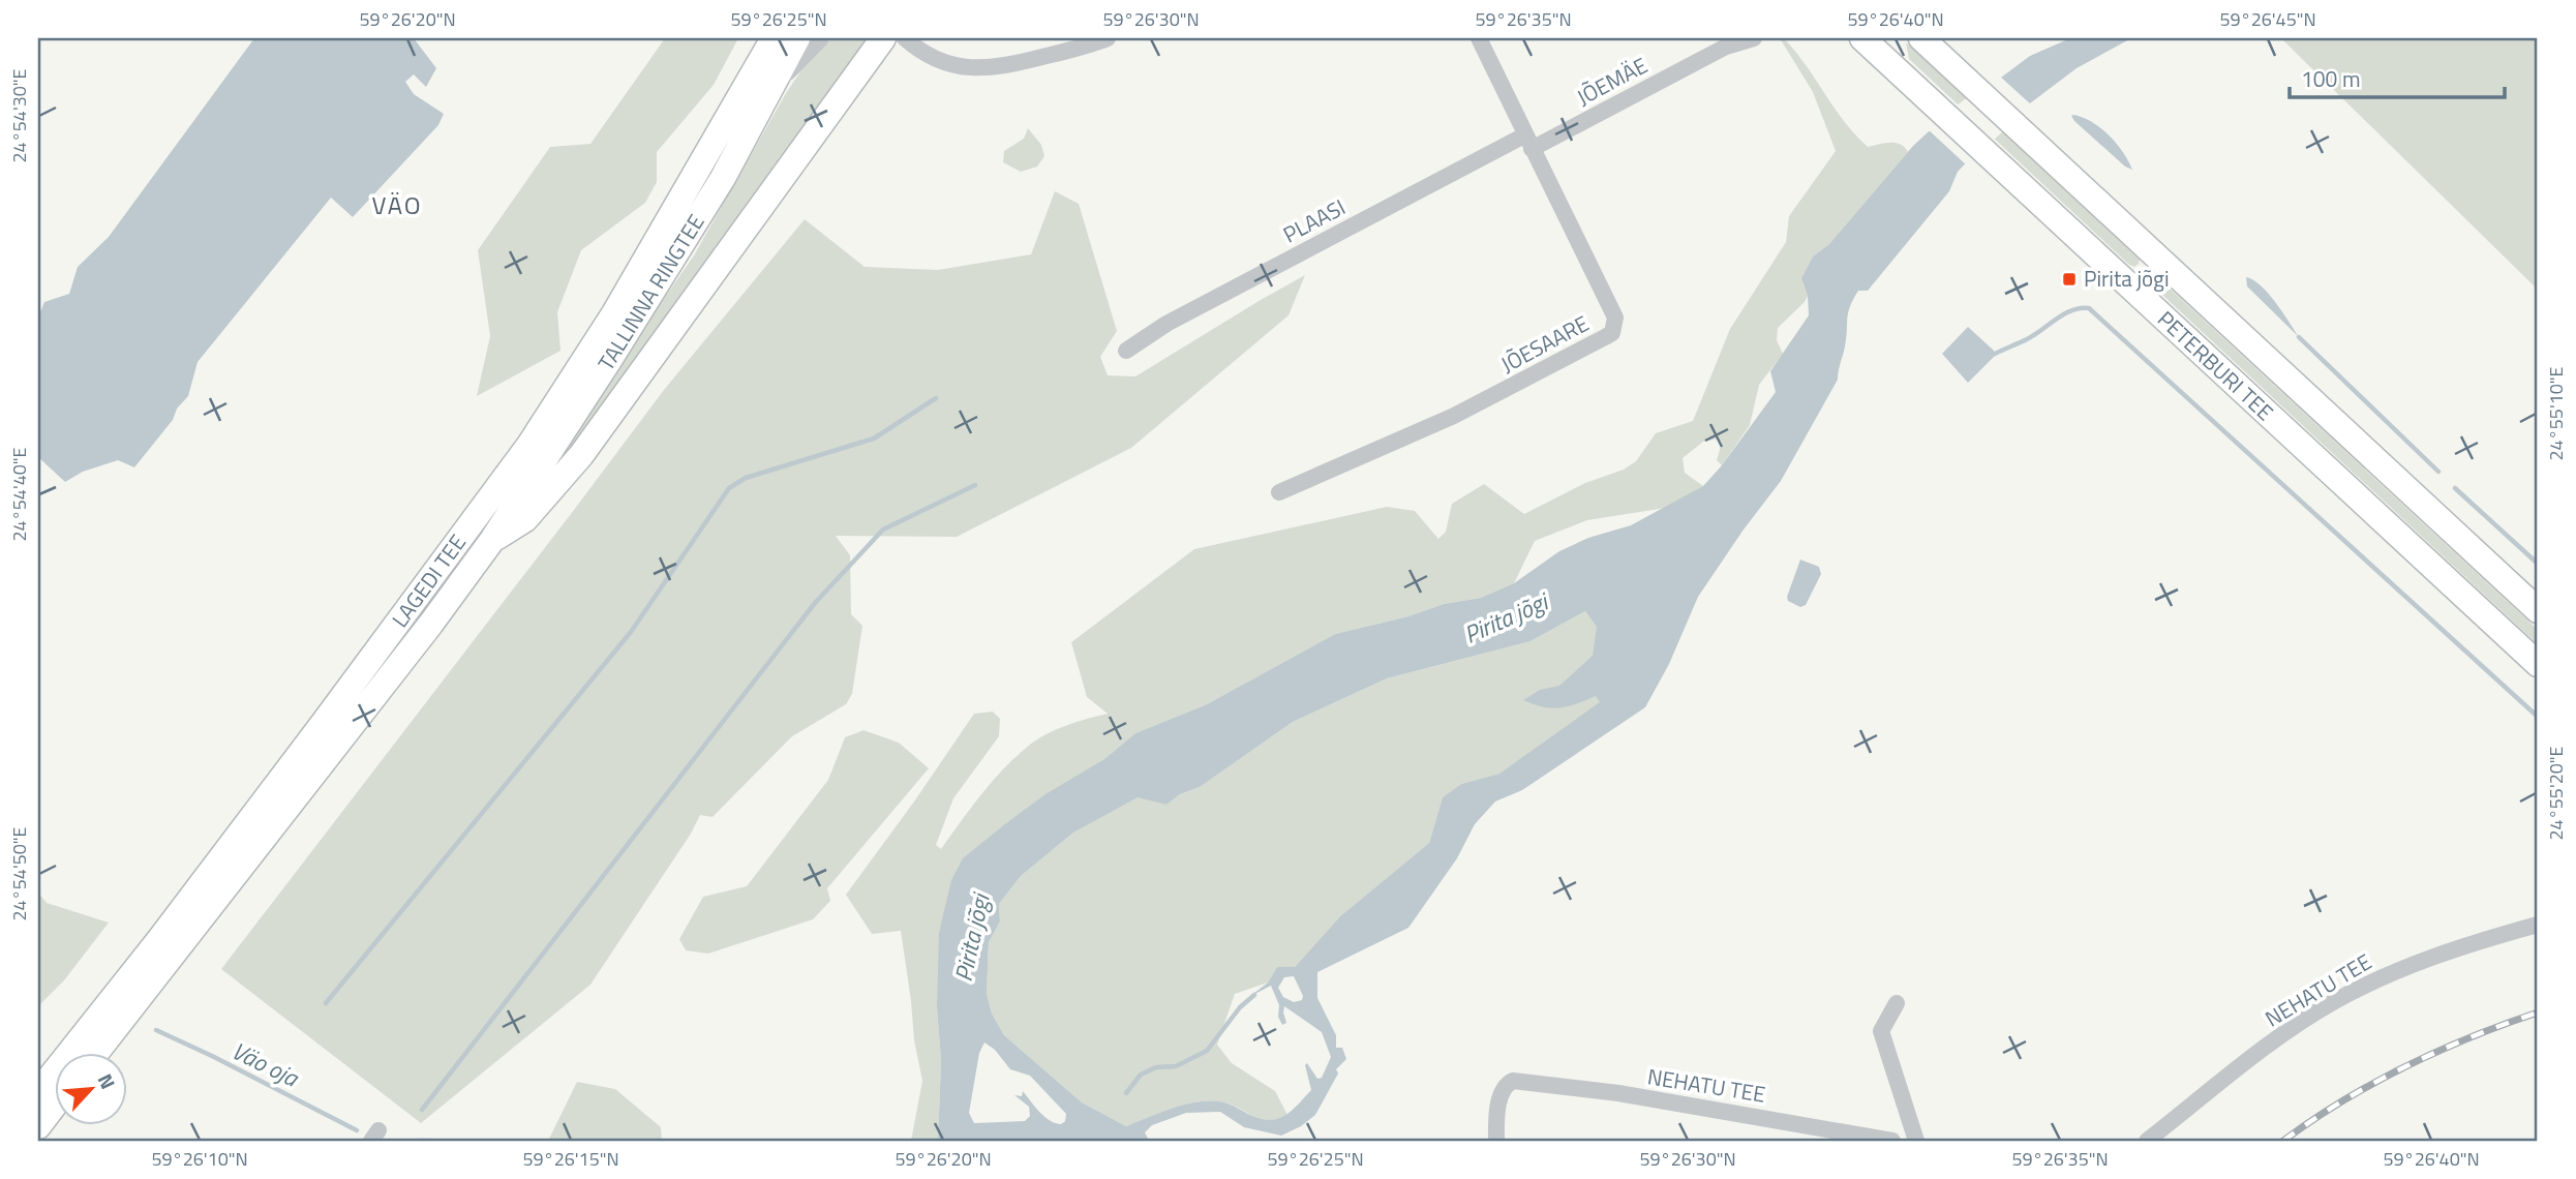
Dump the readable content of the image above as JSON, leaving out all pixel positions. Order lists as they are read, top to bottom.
{
  "streets": {
    "highway": ["TALLINNA RINGTEE", "PETERBURI TEE", "LAGEDI TEE"],
    "street": [
      "JÕEMÄE",
      "PLAASI",
      "JÕESAARE",
      "NEHATU TEE"
    ]
  },
  "crossings": [
    ["JÕEMÄE", "PLAASI"],
    ["JÕEMÄE", "JÕESAARE"],
    ["PLAASI", "JÕESAARE"],
    ["TALLINNA RINGTEE", "LAGEDI TEE"]
  ],
  "districts": ["VÄO"],
  "water": ["Pirita jõgi", "Väo oja"],
  "places": {
    "transit": ["Pirita jõgi"]
  },
  "scale_bar": "100 m",
  "north": "top right",
  "coordinates": [
    "59°26'20\"N",
    "59°26'25\"N",
    "59°26'30\"N",
    "59°26'35\"N",
    "59°26'40\"N",
    "59°26'45\"N",
    "24°54'30\"E",
    "24°55'10\"E",
    "24°54'40\"E",
    "24°55'20\"E",
    "24°54'50\"E",
    "59°26'10\"N",
    "59°26'15\"N"
  ]
}
